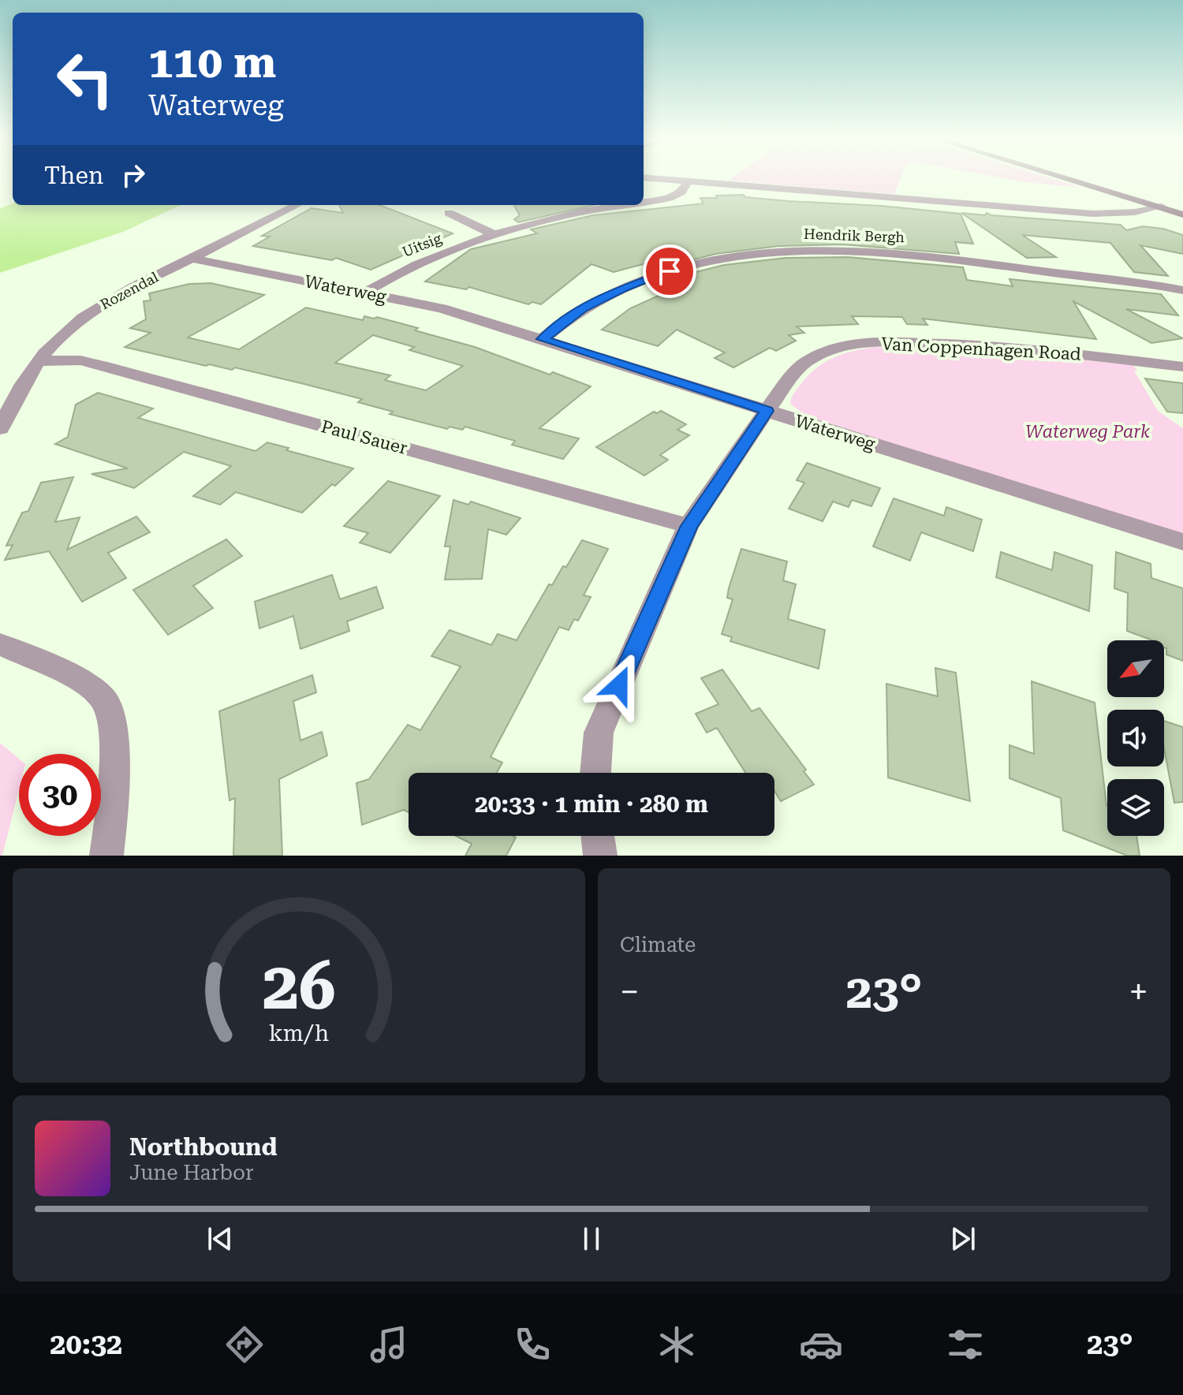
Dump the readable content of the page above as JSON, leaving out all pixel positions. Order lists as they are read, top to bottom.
{
  "streets": {
    "street": [
      "Hendrik Bergh",
      "Uitsig",
      "Waterweg",
      "Rozendal",
      "Van Coppenhagen Road",
      "Paul Sauer"
    ]
  },
  "crossings": [
    ["Hendrik Bergh", "Waterweg"],
    ["Uitsig", "Waterweg"],
    ["Waterweg", "Rozendal"],
    ["Waterweg", "Van Coppenhagen Road"],
    ["Rozendal", "Paul Sauer"],
    ["Van Coppenhagen Road", "Paul Sauer"]
  ],
  "parks": ["Waterweg Park"],
  "north": "bottom left",
  "page": {
    "turn": ["110 m", "Waterweg"],
    "then": "Then",
    "limit": "30",
    "trip": "20:33 · 1 min · 280 m",
    "tile": "Climate",
    "heat": ["−", "23°", "+"],
    "song": ["Northbound", "June Harbor"],
    "tabs": ["20:32", "23°"],
    "gauge": ["26", "km/h"]
  }
}
